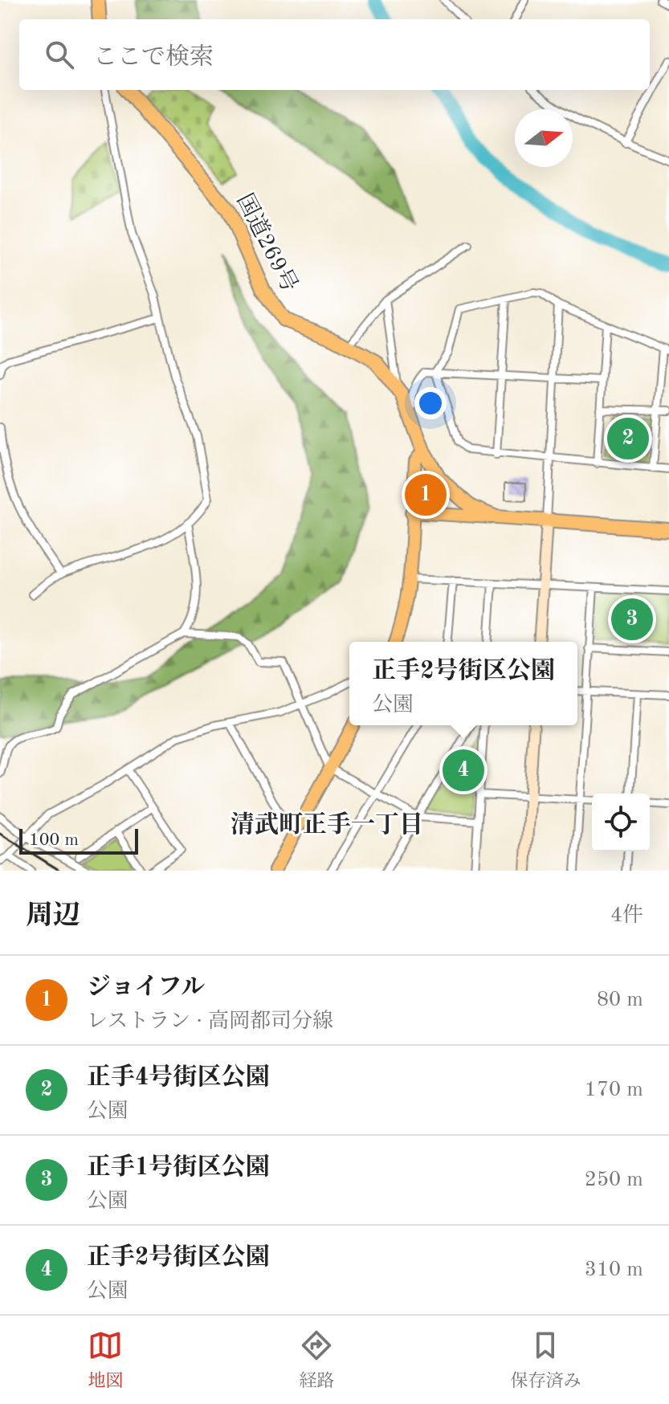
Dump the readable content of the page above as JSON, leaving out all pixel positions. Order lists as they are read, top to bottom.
{
  "streets": {
    "highway": ["国道269号"]
  },
  "districts": ["清武町正手一丁目"],
  "scale_bar": "100 m",
  "north": "right",
  "page": {
    "search": "ここで検索",
    "pins": [
      "2",
      "1",
      "3",
      "4"
    ],
    "popup": ["正手2号街区公園", "公園"],
    "scale": "100 m",
    "heading": ["周辺", "4件"],
    "list": [
      {
        "mark": "1",
        "name": "ジョイフル",
        "note": "レストラン · 高岡都司分線",
        "value": "80 m"
      },
      {
        "mark": "2",
        "name": "正手4号街区公園",
        "note": "公園",
        "value": "170 m"
      },
      {
        "mark": "3",
        "name": "正手1号街区公園",
        "note": "公園",
        "value": "250 m"
      },
      {
        "mark": "4",
        "name": "正手2号街区公園",
        "note": "公園",
        "value": "310 m"
      }
    ],
    "nav": ["地図", "経路", "保存済み"]
  }
}
